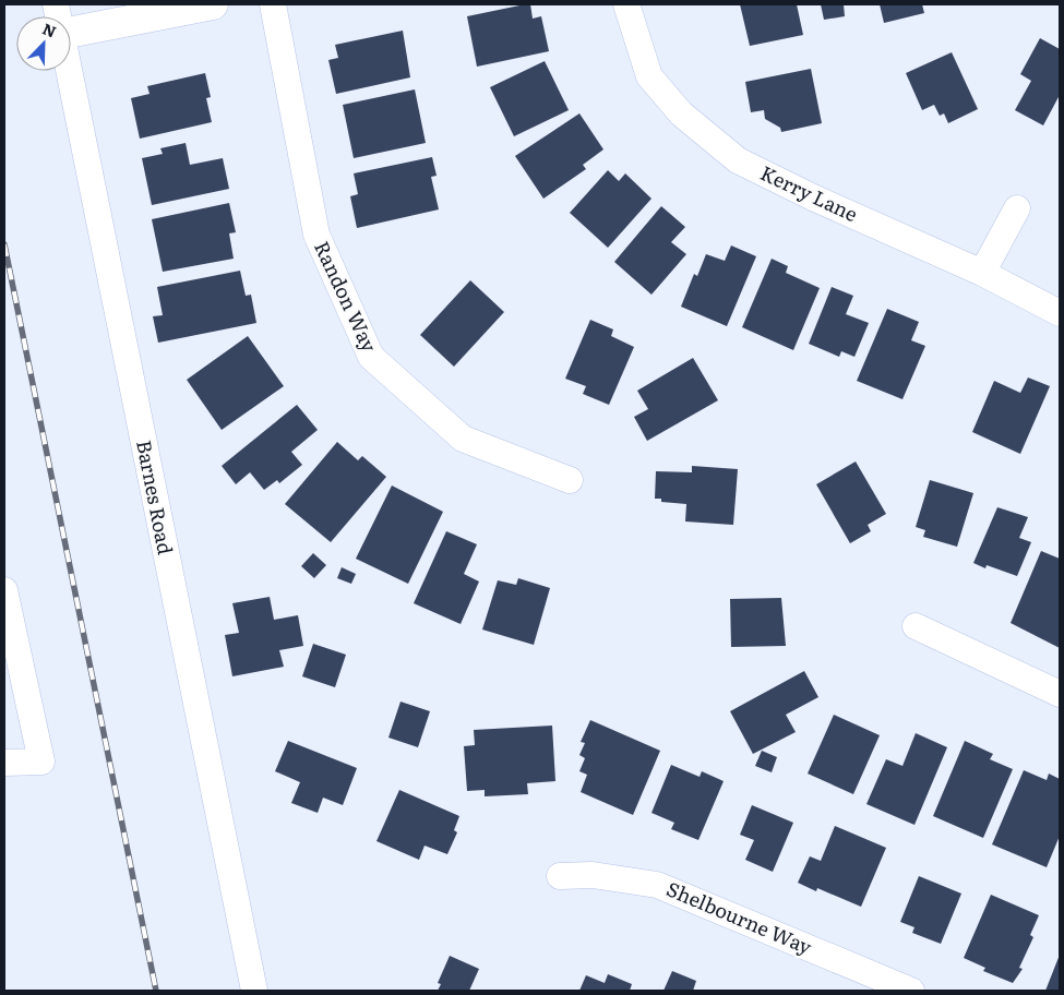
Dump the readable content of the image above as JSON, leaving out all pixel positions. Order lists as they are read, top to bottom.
{
  "streets": {
    "street": [
      "Kerry Lane",
      "Randon Way",
      "Barnes Road",
      "Shelbourne Way"
    ]
  },
  "north": "top right"
}
